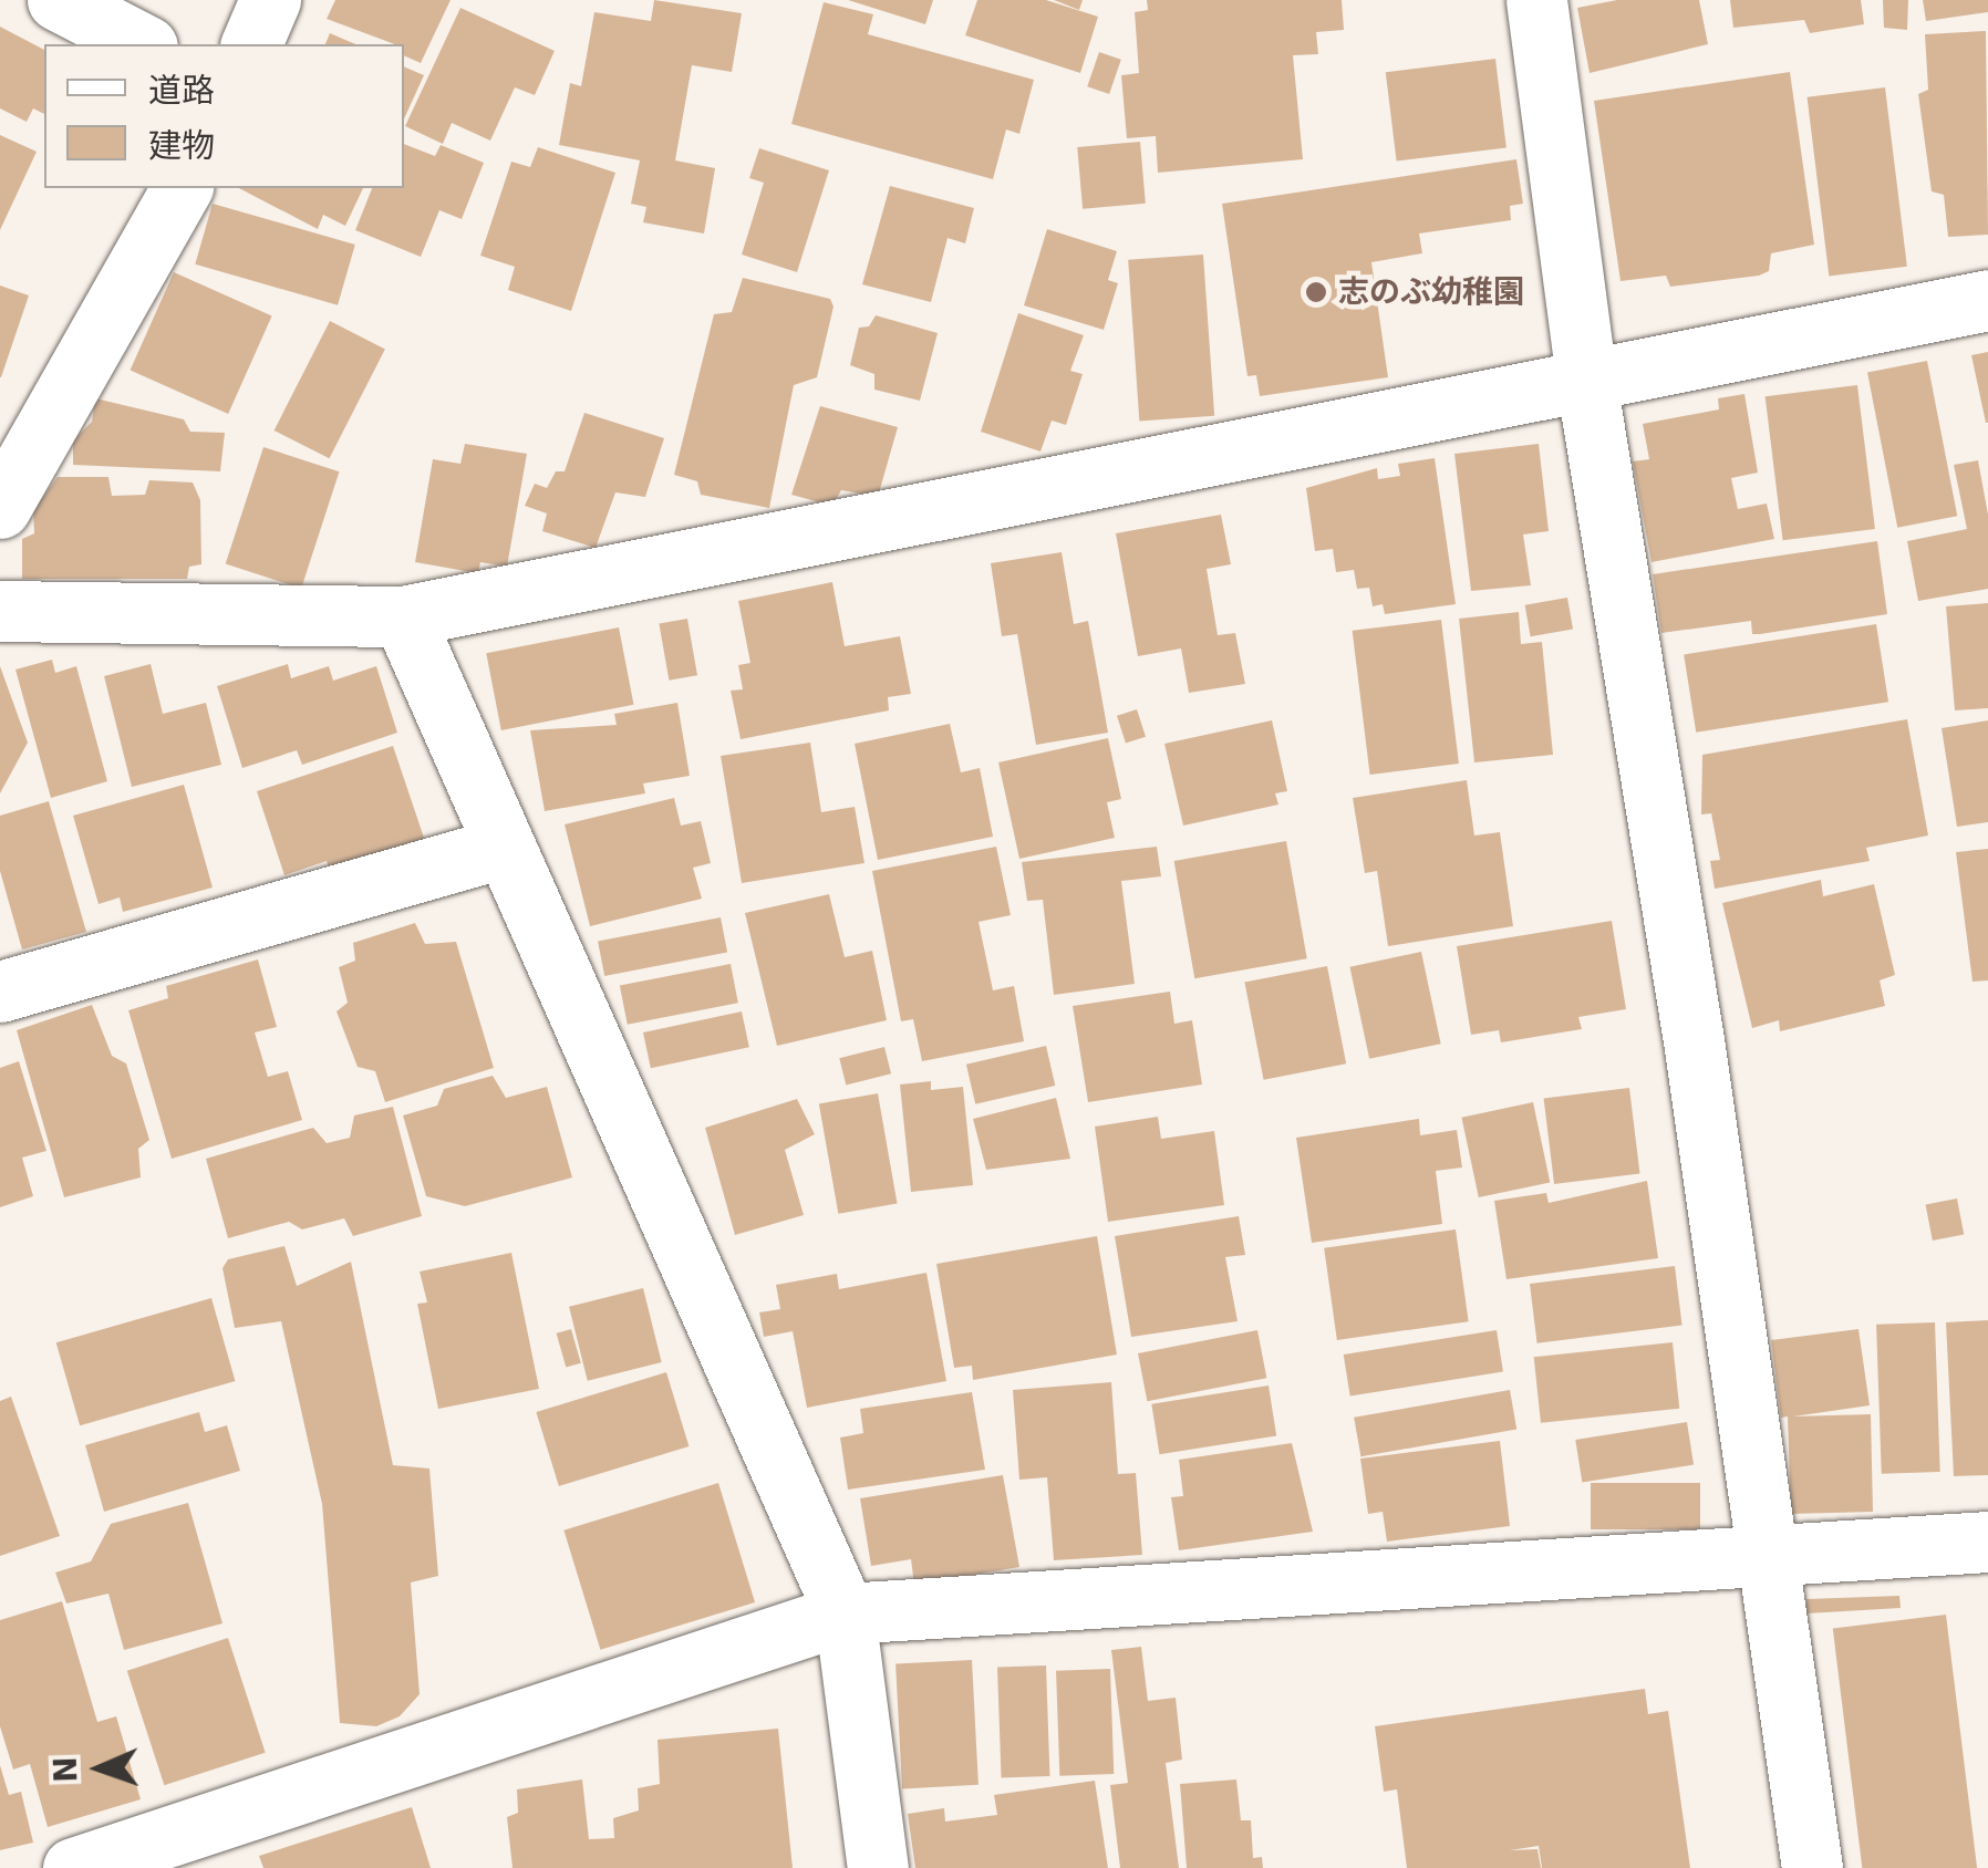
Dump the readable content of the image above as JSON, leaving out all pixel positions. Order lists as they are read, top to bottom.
{
  "places": ["志のぶ幼稚園"],
  "legend": ["道路", "建物"],
  "north": "left"
}
